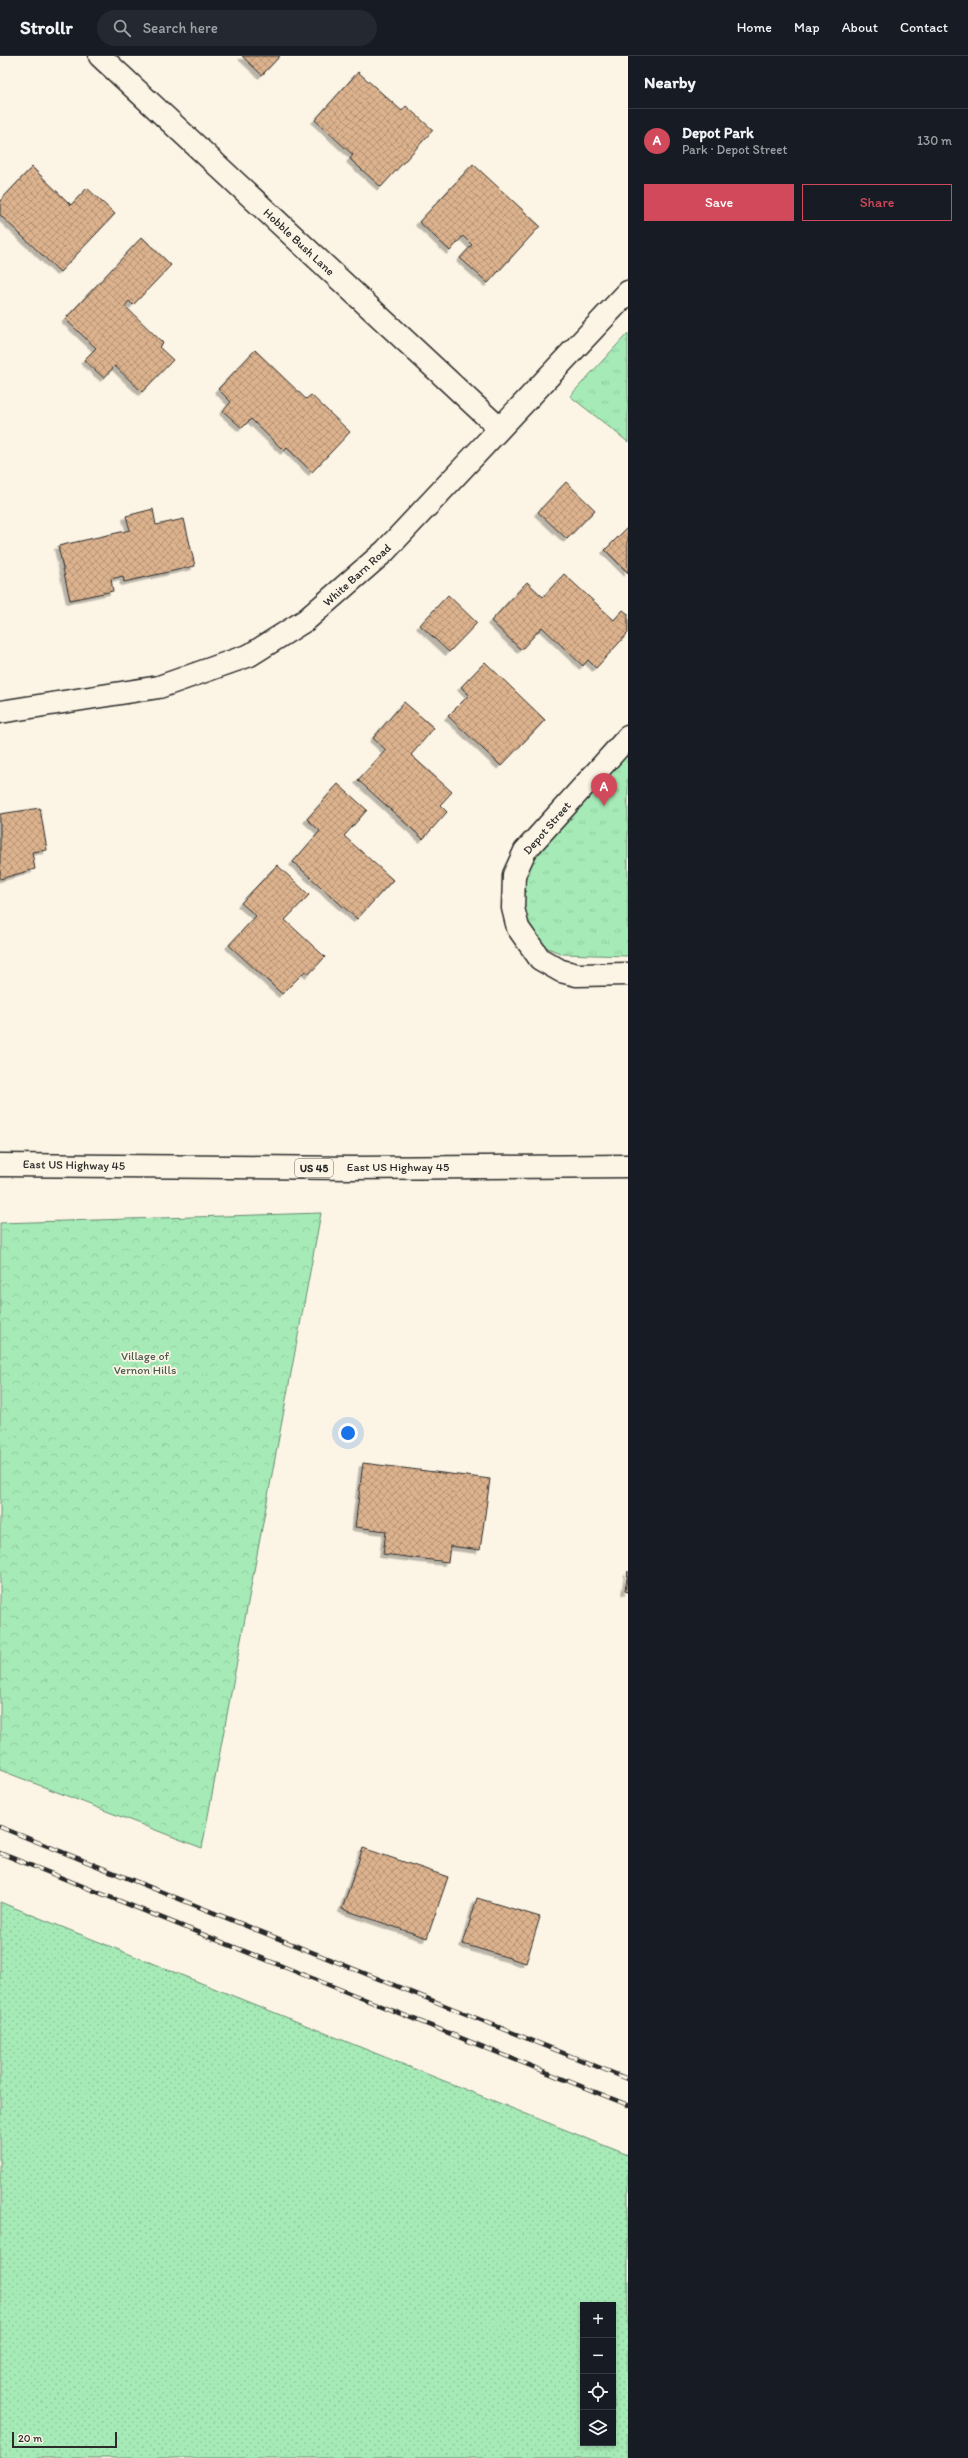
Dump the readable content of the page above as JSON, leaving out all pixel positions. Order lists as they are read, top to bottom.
{
  "streets": {
    "street": [
      "Hobble Bush Lane",
      "White Barn Road",
      "Depot Street",
      "East US Highway 45",
      "US 45"
    ]
  },
  "crossings": [
    ["Hobble Bush Lane", "White Barn Road"]
  ],
  "parks": ["Village of Vernon Hills"],
  "scale_bar": "20 m",
  "page": {
    "header": "Strollr",
    "search": "Search here",
    "nav": [
      "Home",
      "Map",
      "About",
      "Contact"
    ],
    "heading": "Nearby",
    "list": [
      {
        "mark": "A",
        "name": "Depot Park",
        "note": "Park · Depot Street",
        "value": "130 m"
      }
    ],
    "buttons": ["Save", "Share"],
    "pins": "A",
    "map_buttons": ["+", "−"],
    "scale": "20 m"
  }
}
